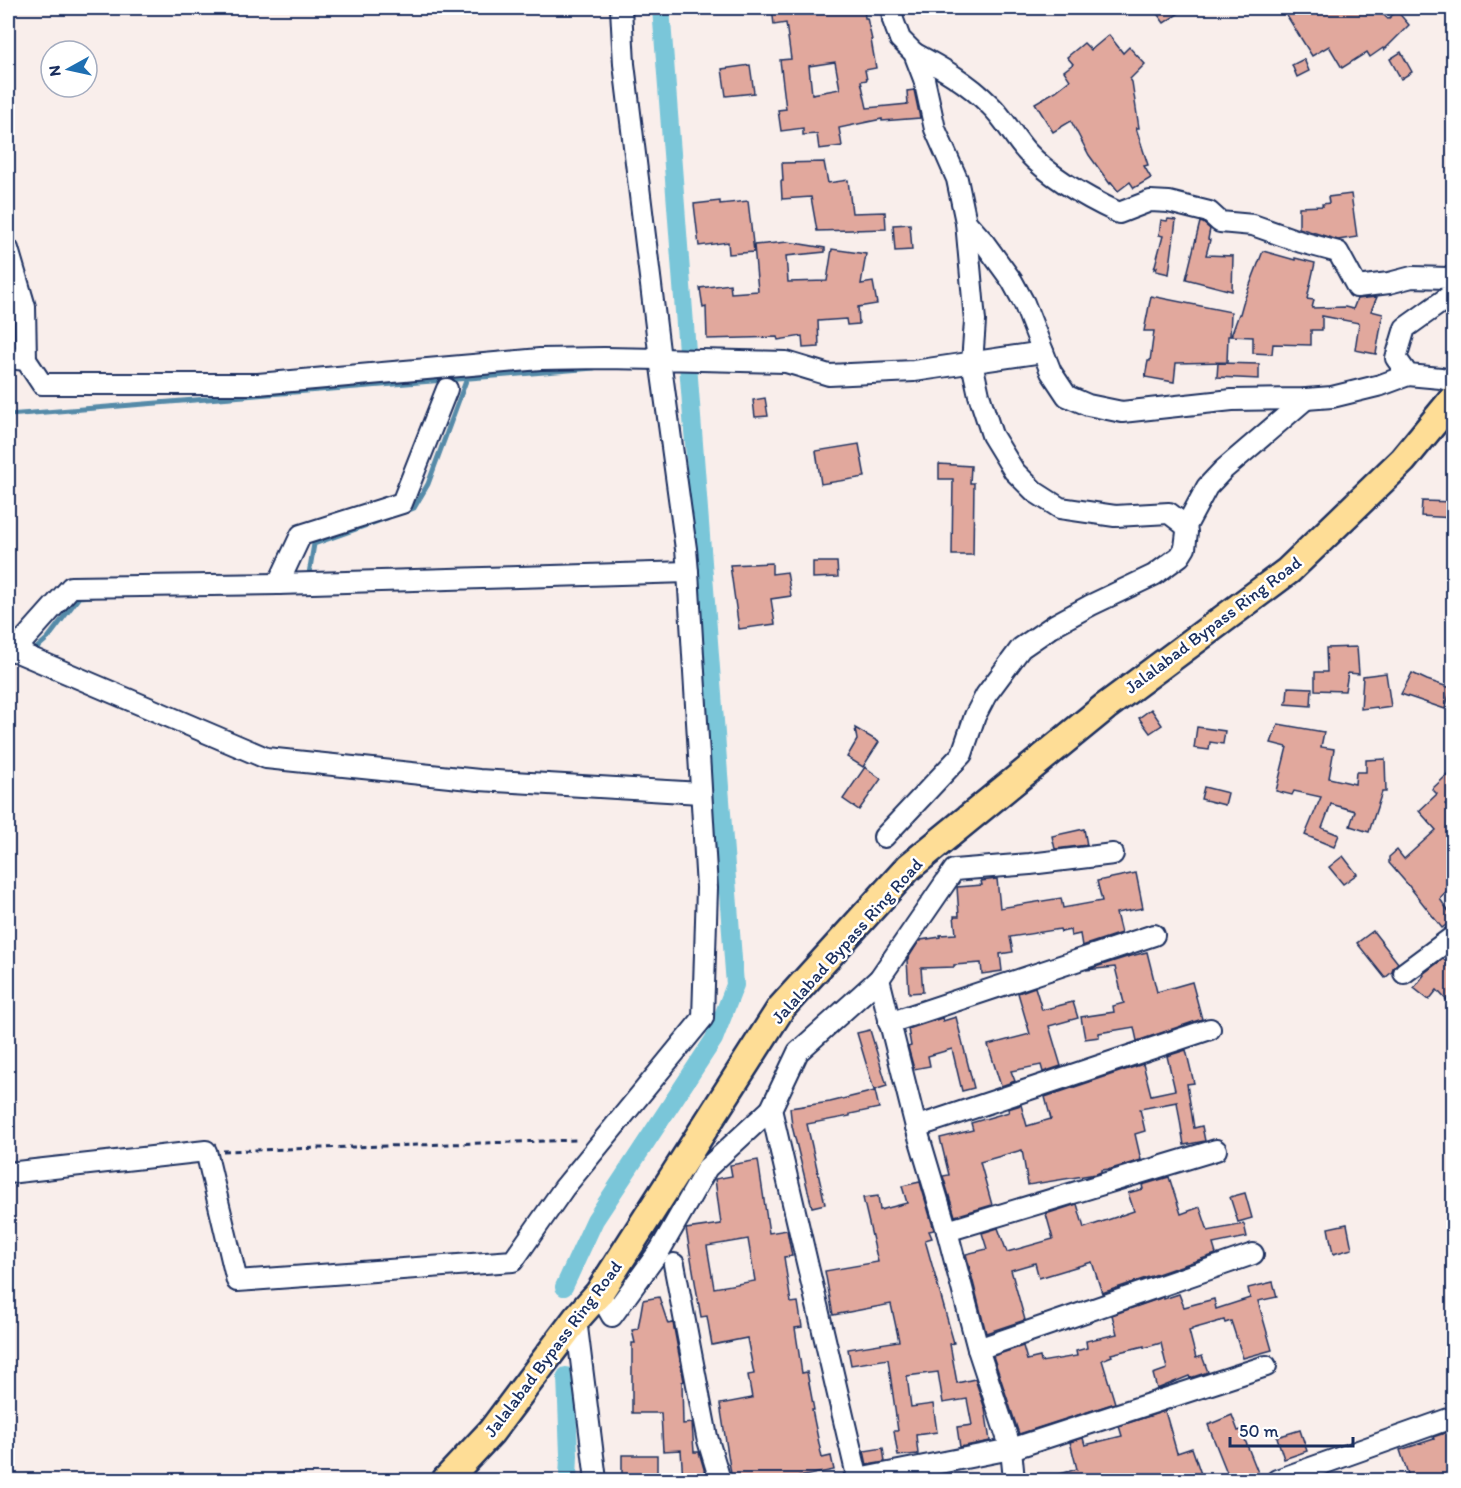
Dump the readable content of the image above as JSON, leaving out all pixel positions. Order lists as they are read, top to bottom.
{
  "streets": {
    "highway": ["Jalalabad Bypass Ring Road"]
  },
  "scale_bar": "50 m",
  "north": "left"
}
